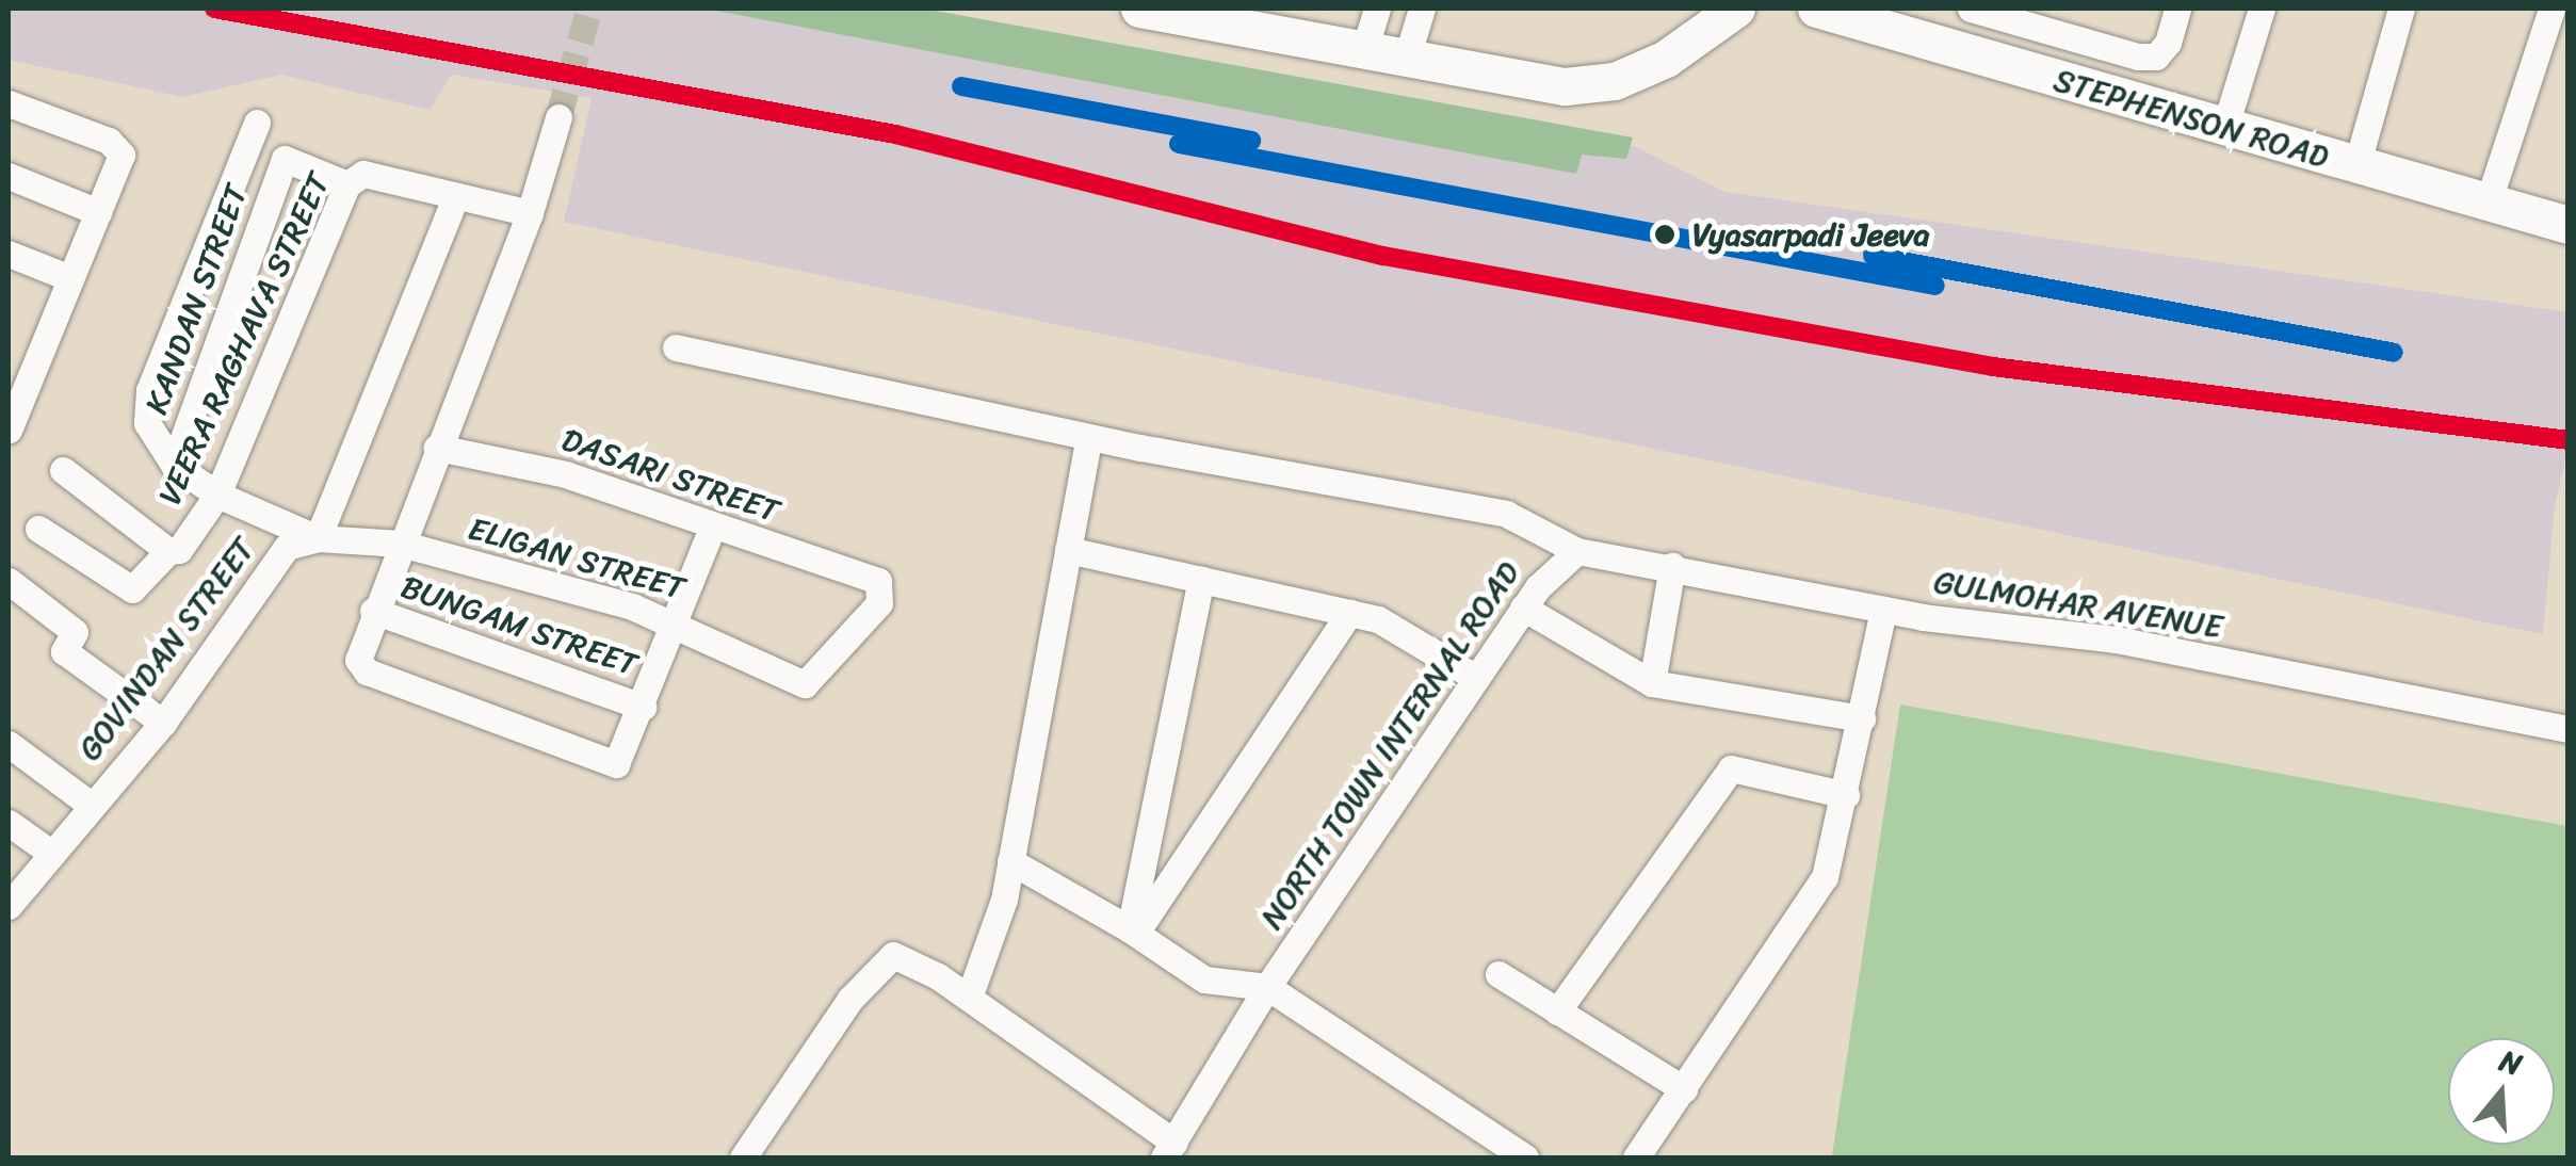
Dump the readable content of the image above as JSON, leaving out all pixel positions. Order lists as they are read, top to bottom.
{
  "streets": {
    "main road": ["STEPHENSON ROAD"],
    "street": [
      "KANDAN STREET",
      "VEERA RAGHAVA STREET",
      "DASARI STREET",
      "ELIGAN STREET",
      "GULMOHAR AVENUE",
      "BUNGAM STREET",
      "GOVINDAN STREET",
      "NORTH TOWN INTERNAL ROAD"
    ]
  },
  "crossings": [
    ["KANDAN STREET", "VEERA RAGHAVA STREET"],
    ["KANDAN STREET", "ELIGAN STREET"],
    ["VEERA RAGHAVA STREET", "ELIGAN STREET"],
    ["DASARI STREET", "ELIGAN STREET"],
    ["ELIGAN STREET", "GOVINDAN STREET"],
    ["GULMOHAR AVENUE", "NORTH TOWN INTERNAL ROAD"]
  ],
  "places": ["Vyasarpadi Jeeva"],
  "north": "top"
}
